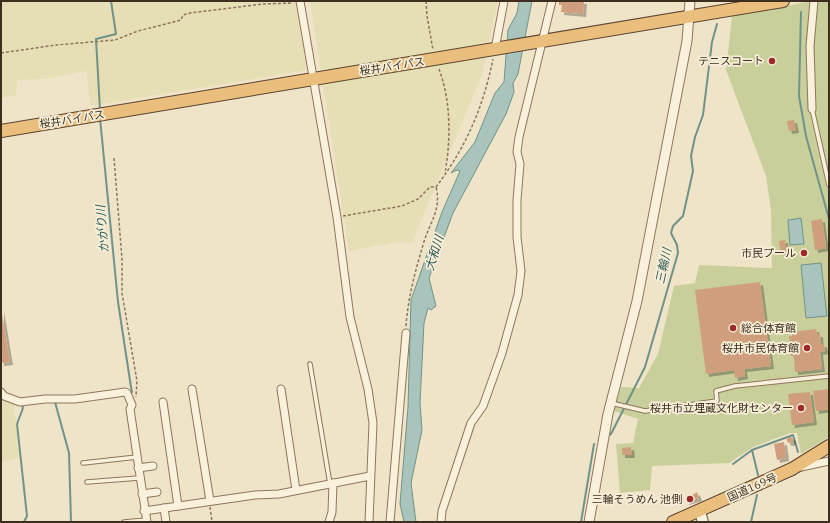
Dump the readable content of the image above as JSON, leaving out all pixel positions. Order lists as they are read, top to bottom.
{
  "streets": {
    "highway": ["桜井バイパス", "国道169号"]
  },
  "water": ["かがり川", "大和川", "三輪川"],
  "places": [
    "テニスコート",
    "市民プール",
    "総合体育館",
    "桜井市民体育館",
    "桜井市立埋蔵文化財センター",
    "三輪そうめん 池側"
  ]
}
